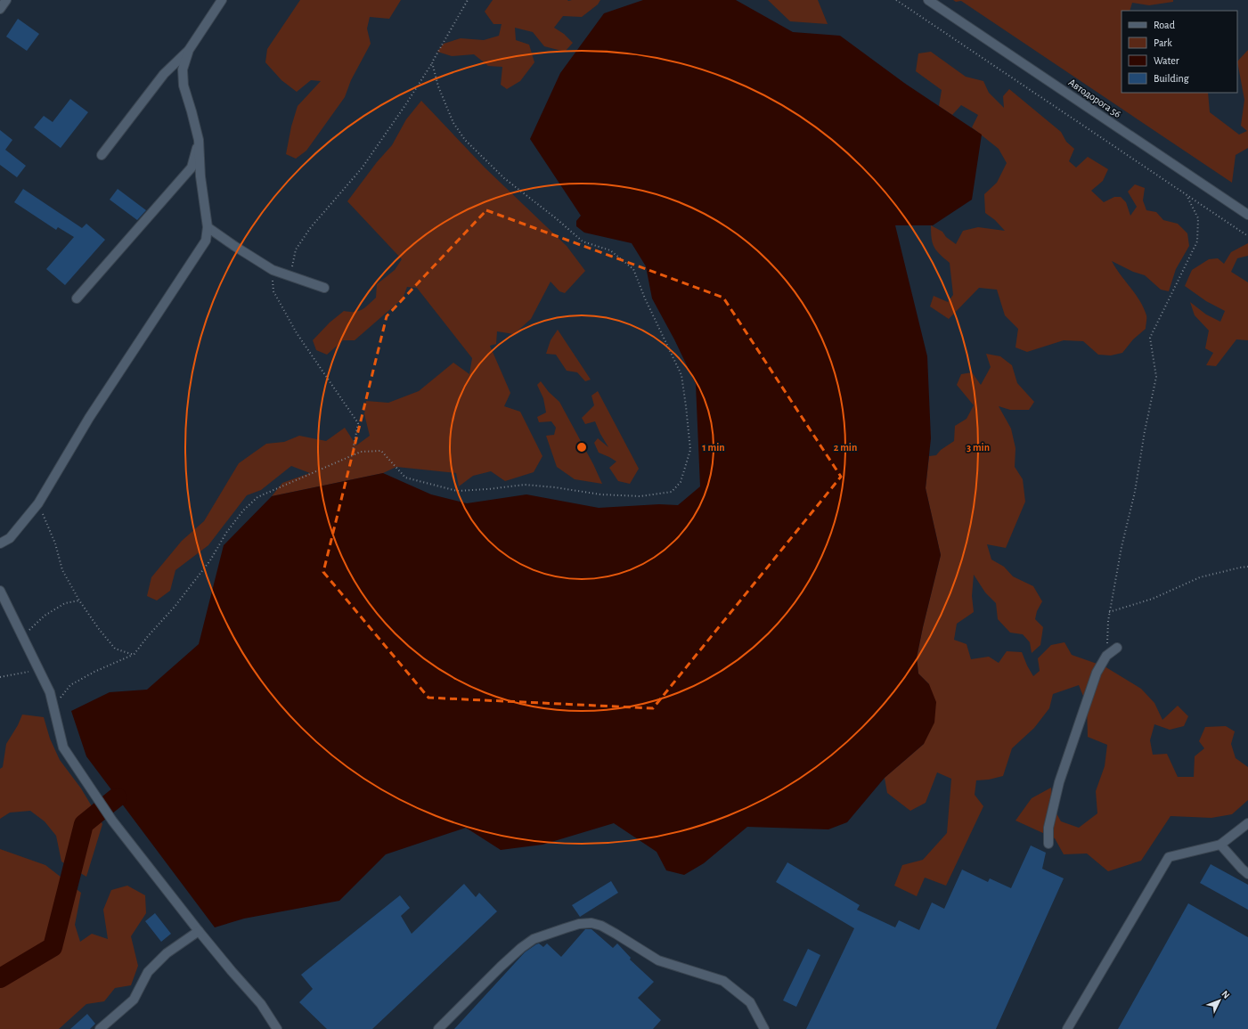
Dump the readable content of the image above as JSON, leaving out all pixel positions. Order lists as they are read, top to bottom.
{
  "streets": {
    "street": ["Автодорога 56"]
  },
  "legend": [
    "Road",
    "Park",
    "Water",
    "Building"
  ],
  "north": "top right",
  "rings": ["1 min", "2 min", "3 min"]
}
